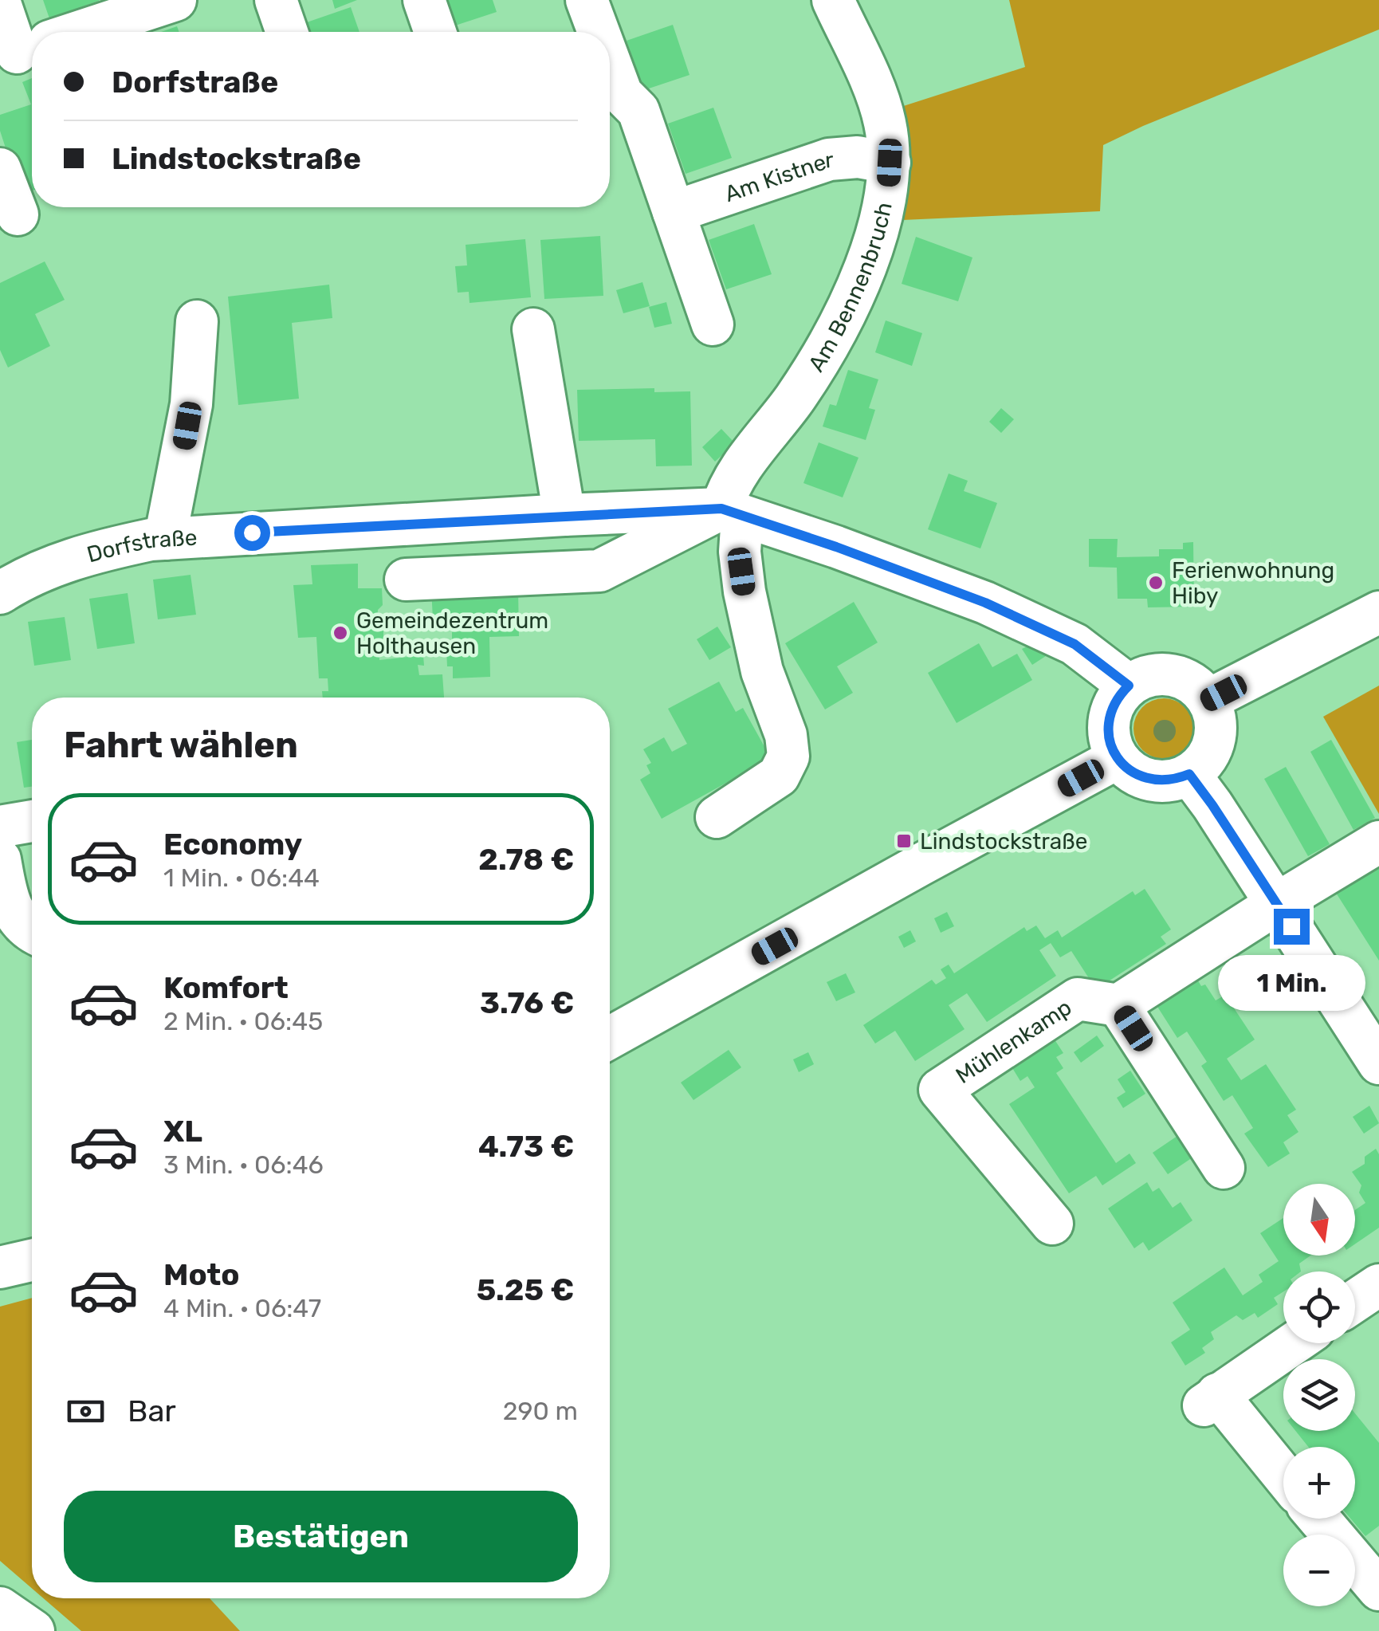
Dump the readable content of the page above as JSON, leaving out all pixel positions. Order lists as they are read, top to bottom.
{
  "streets": {
    "street": [
      "Am Kistner",
      "Am Bennenbruch",
      "Dorfstraße",
      "Mühlenkamp"
    ]
  },
  "crossings": [
    ["Am Kistner", "Am Bennenbruch"],
    ["Am Bennenbruch", "Dorfstraße"]
  ],
  "places": {
    "other": ["Ferienwohnung Hiby", "Gemeindezentrum Holthausen"],
    "transit": ["Lindstockstraße"]
  },
  "north": "bottom",
  "page": {
    "banner": ["Dorfstraße", "Lindstockstraße"],
    "heading": "Fahrt wählen",
    "list": [
      {
        "name": "Economy",
        "note": "1 Min. · 06:44",
        "value": "2.78 €"
      },
      {
        "name": "Komfort",
        "note": "2 Min. · 06:45",
        "value": "3.76 €"
      },
      {
        "name": "XL",
        "note": "3 Min. · 06:46",
        "value": "4.73 €"
      },
      {
        "name": "Moto",
        "note": "4 Min. · 06:47",
        "value": "5.25 €"
      }
    ],
    "bubble": "1 Min.",
    "map_buttons": ["+", "−"],
    "pay": ["Bar", "290 m"],
    "buttons": "Bestätigen"
  }
}
